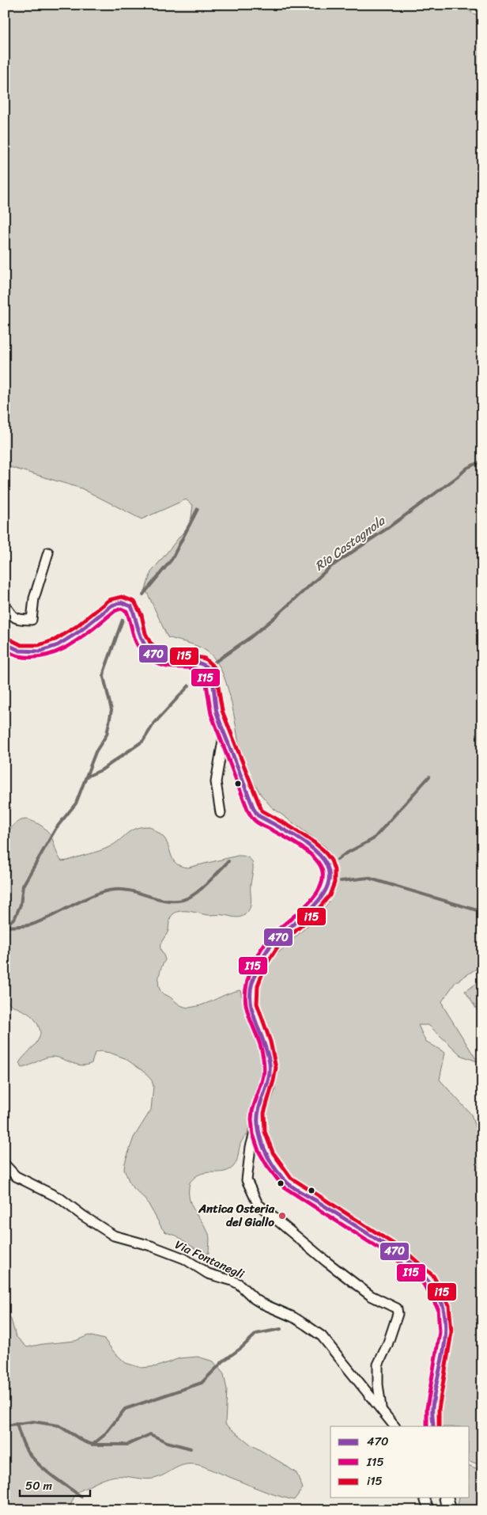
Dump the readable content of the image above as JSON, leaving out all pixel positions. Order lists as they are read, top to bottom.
{
  "streets": {
    "street": ["Via Fontanegli"]
  },
  "water": ["Rio Castagnola"],
  "places": ["Antica Osteria del Giallo"],
  "lines": ["transit line i15", "transit line 470", "transit line I15"],
  "legend": ["470", "I15", "i15"],
  "scale_bar": "50 m"
}
